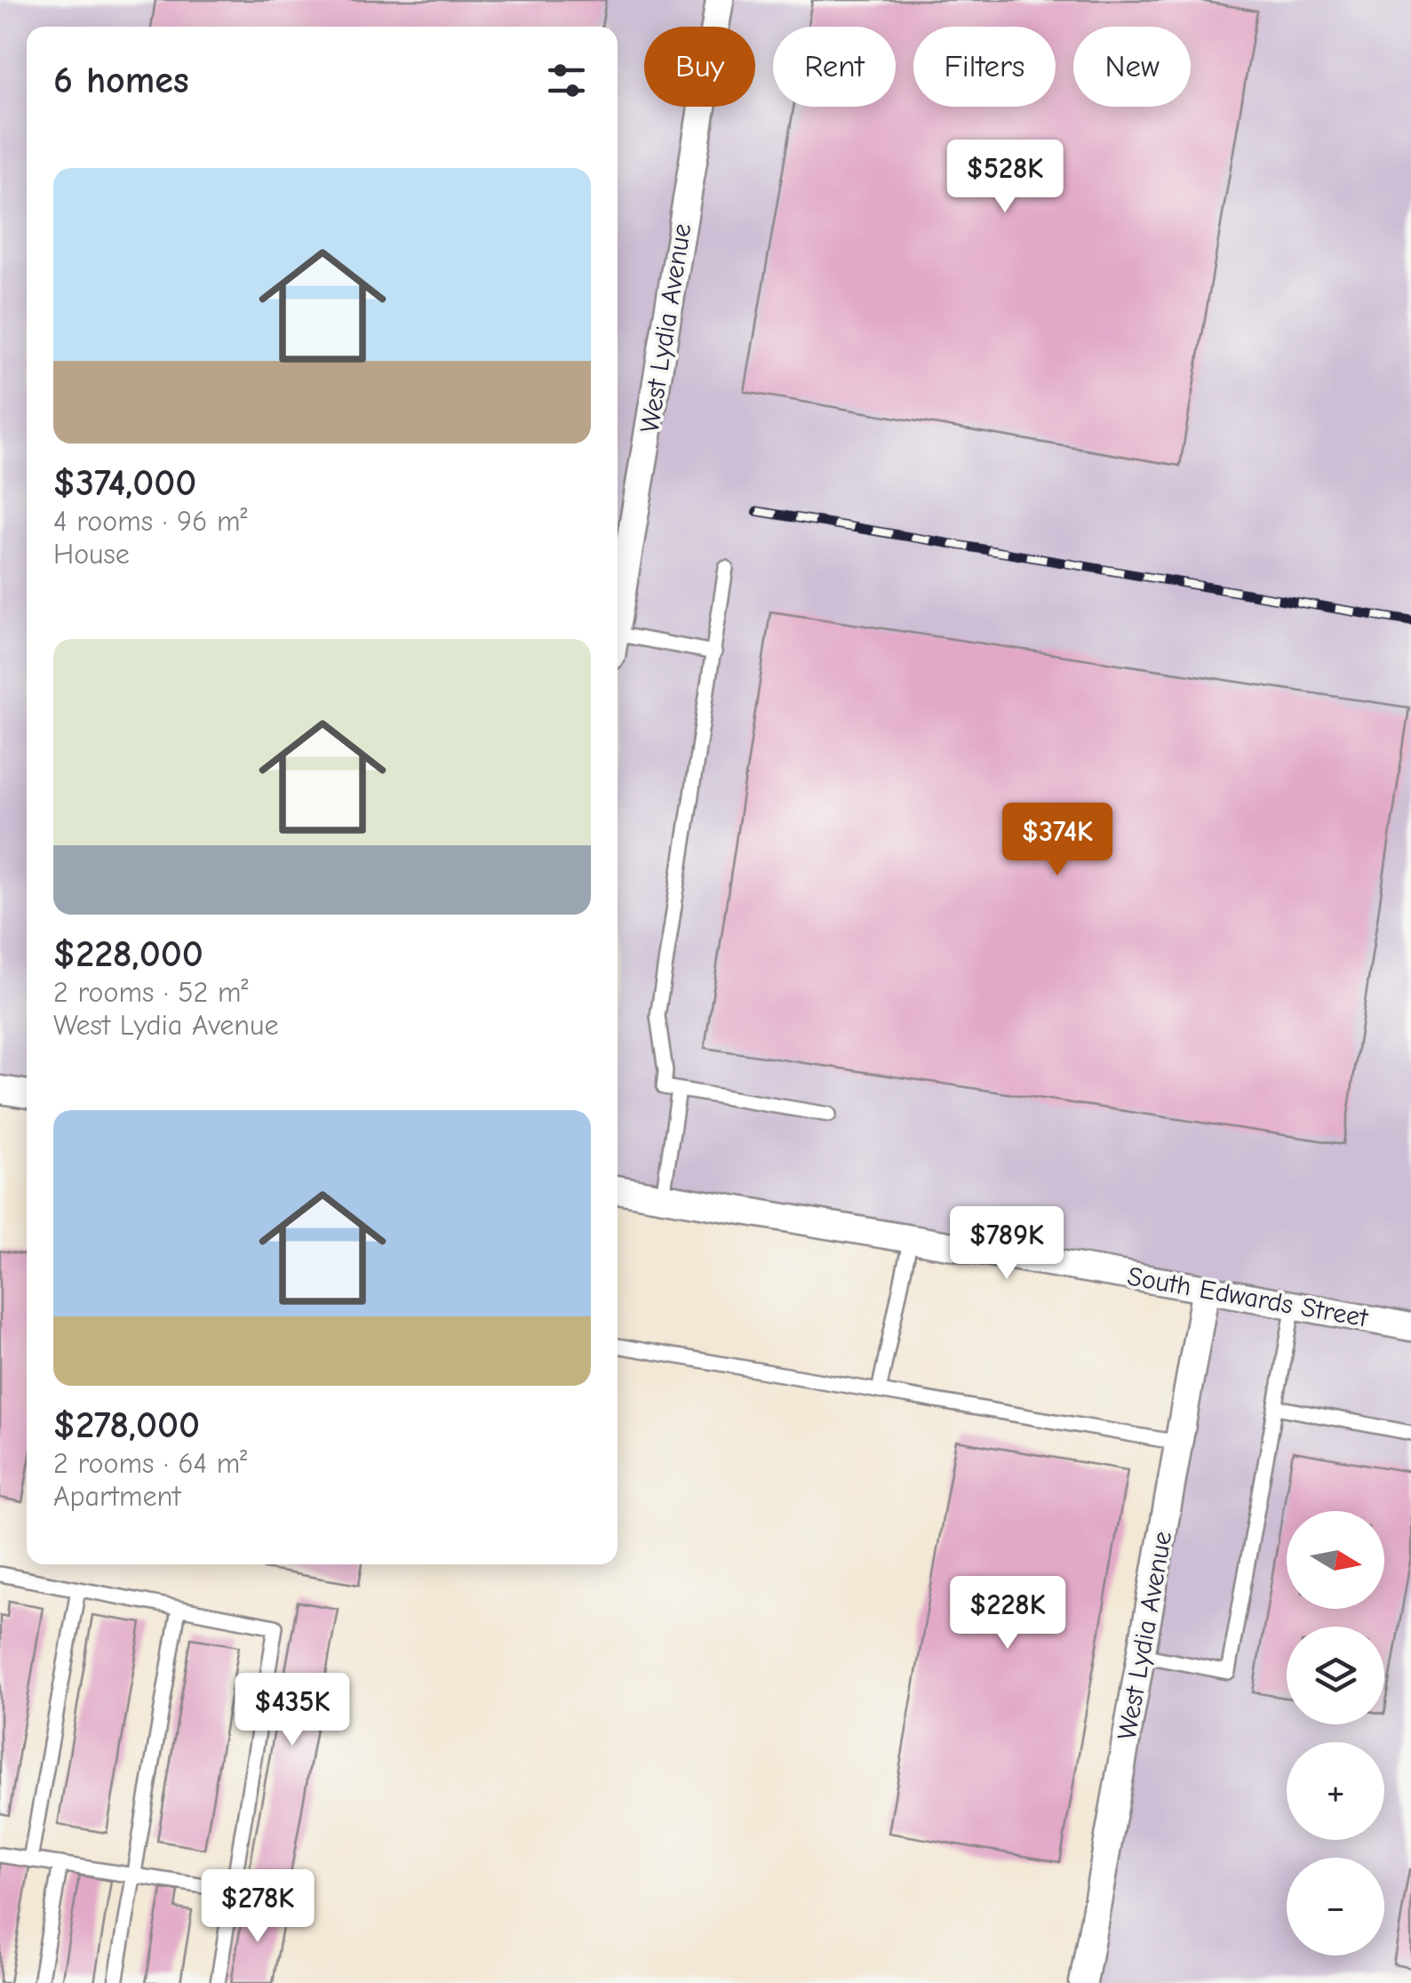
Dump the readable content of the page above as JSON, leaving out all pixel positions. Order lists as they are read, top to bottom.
{
  "streets": {
    "street": ["West Lydia Avenue", "South Edwards Street"]
  },
  "crossings": [
    ["West Lydia Avenue", "South Edwards Street"]
  ],
  "north": "right",
  "page": {
    "chip": [
      "Buy",
      "Rent",
      "Filters",
      "New"
    ],
    "heading": "6 homes",
    "list": [
      {
        "name": "$374,000",
        "note": "4 rooms · 96 m² · House"
      },
      {
        "name": "$228,000",
        "note": "2 rooms · 52 m² · West Lydia Avenue"
      },
      {
        "name": "$278,000",
        "note": "2 rooms · 64 m² · Apartment"
      }
    ],
    "price": [
      "$528K",
      "$374K",
      "$789K",
      "$228K",
      "$435K",
      "$278K"
    ],
    "map_buttons": ["+", "−"]
  }
}
